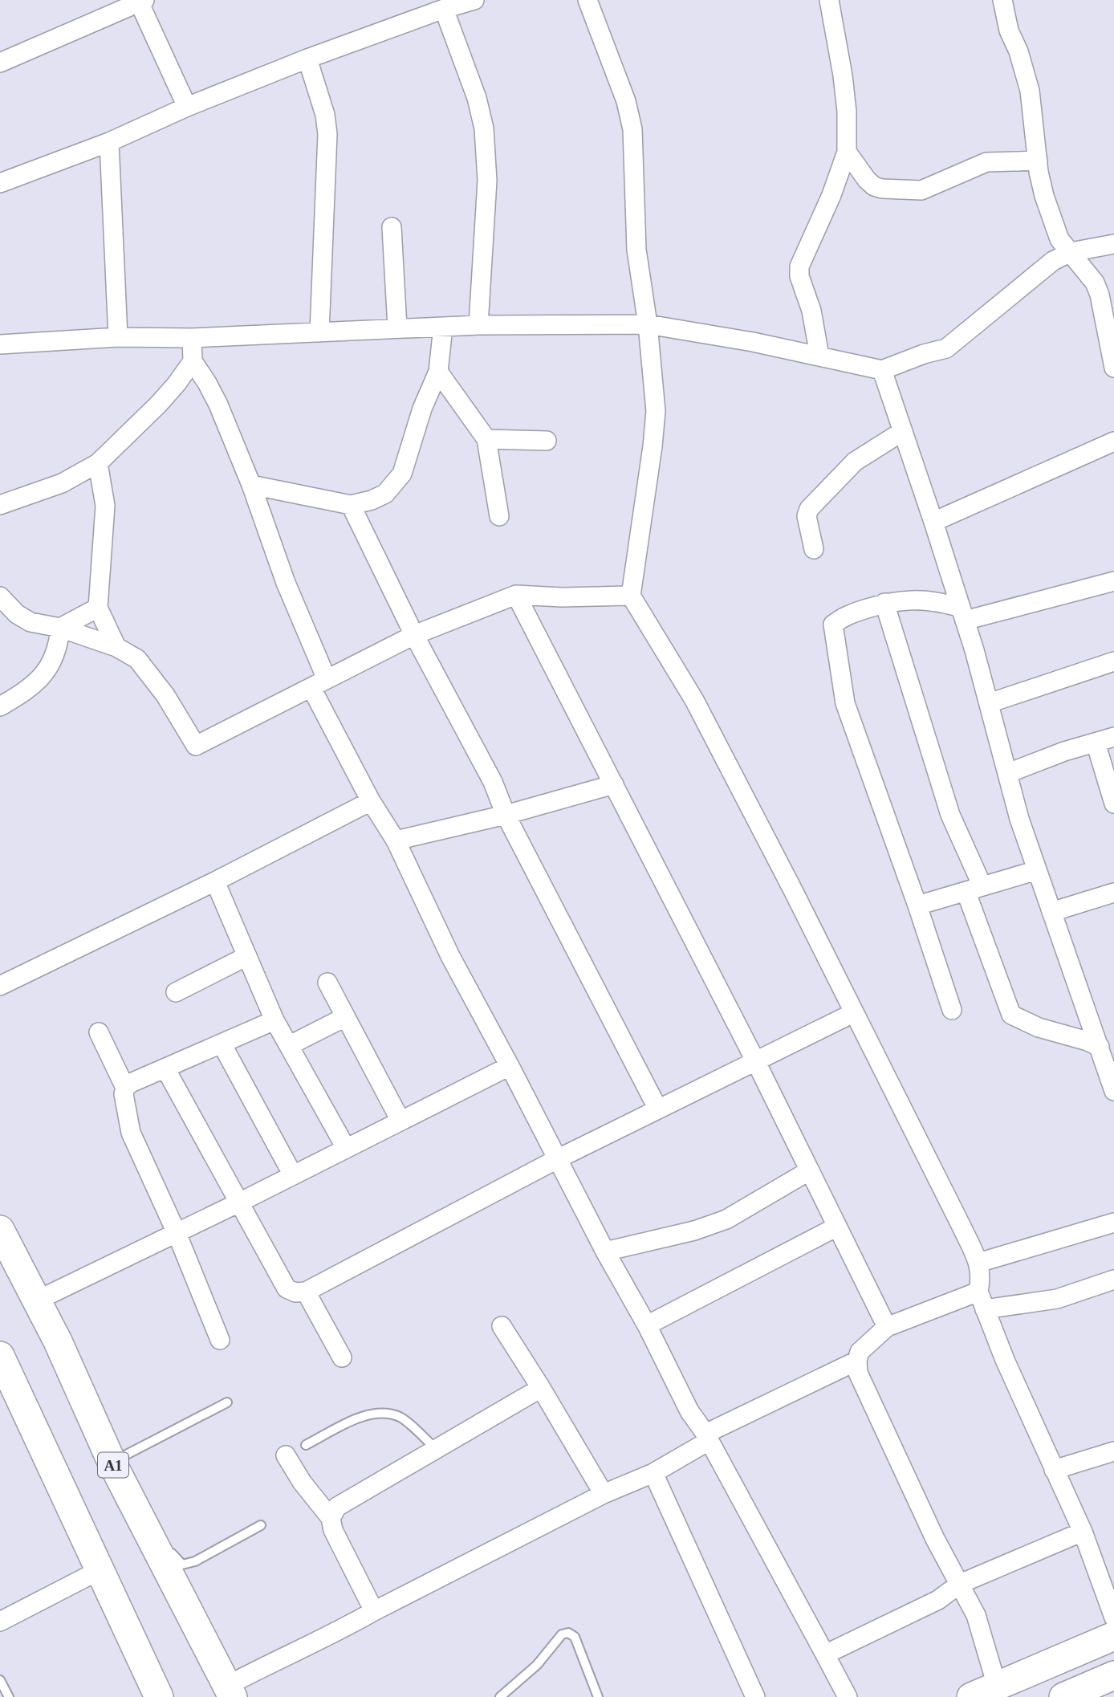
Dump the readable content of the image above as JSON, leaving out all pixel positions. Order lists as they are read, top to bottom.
{
  "streets": {
    "main road": ["A1"]
  }
}
